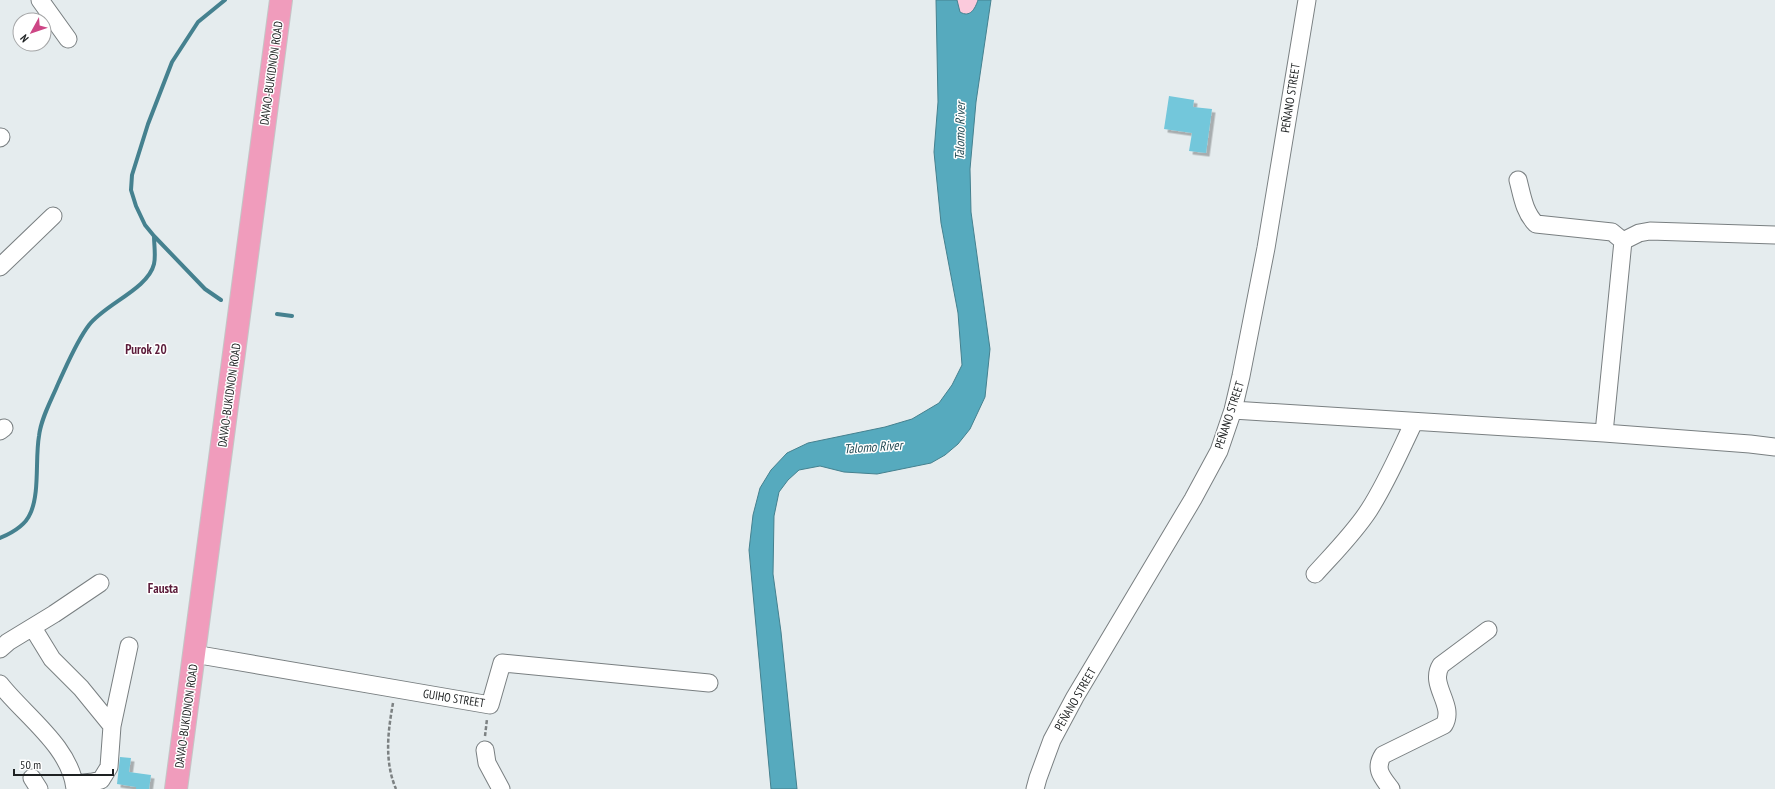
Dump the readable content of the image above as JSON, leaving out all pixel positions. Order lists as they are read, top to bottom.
{
  "streets": {
    "highway": ["DAVAO-BUKIDNON ROAD"],
    "street": ["PEÑANO STREET", "GUIHO STREET"]
  },
  "crossings": [
    ["DAVAO-BUKIDNON ROAD", "GUIHO STREET"]
  ],
  "districts": ["Purok 20", "Fausta"],
  "water": ["Talomo River"],
  "scale_bar": "50 m",
  "north": "bottom left"
}
